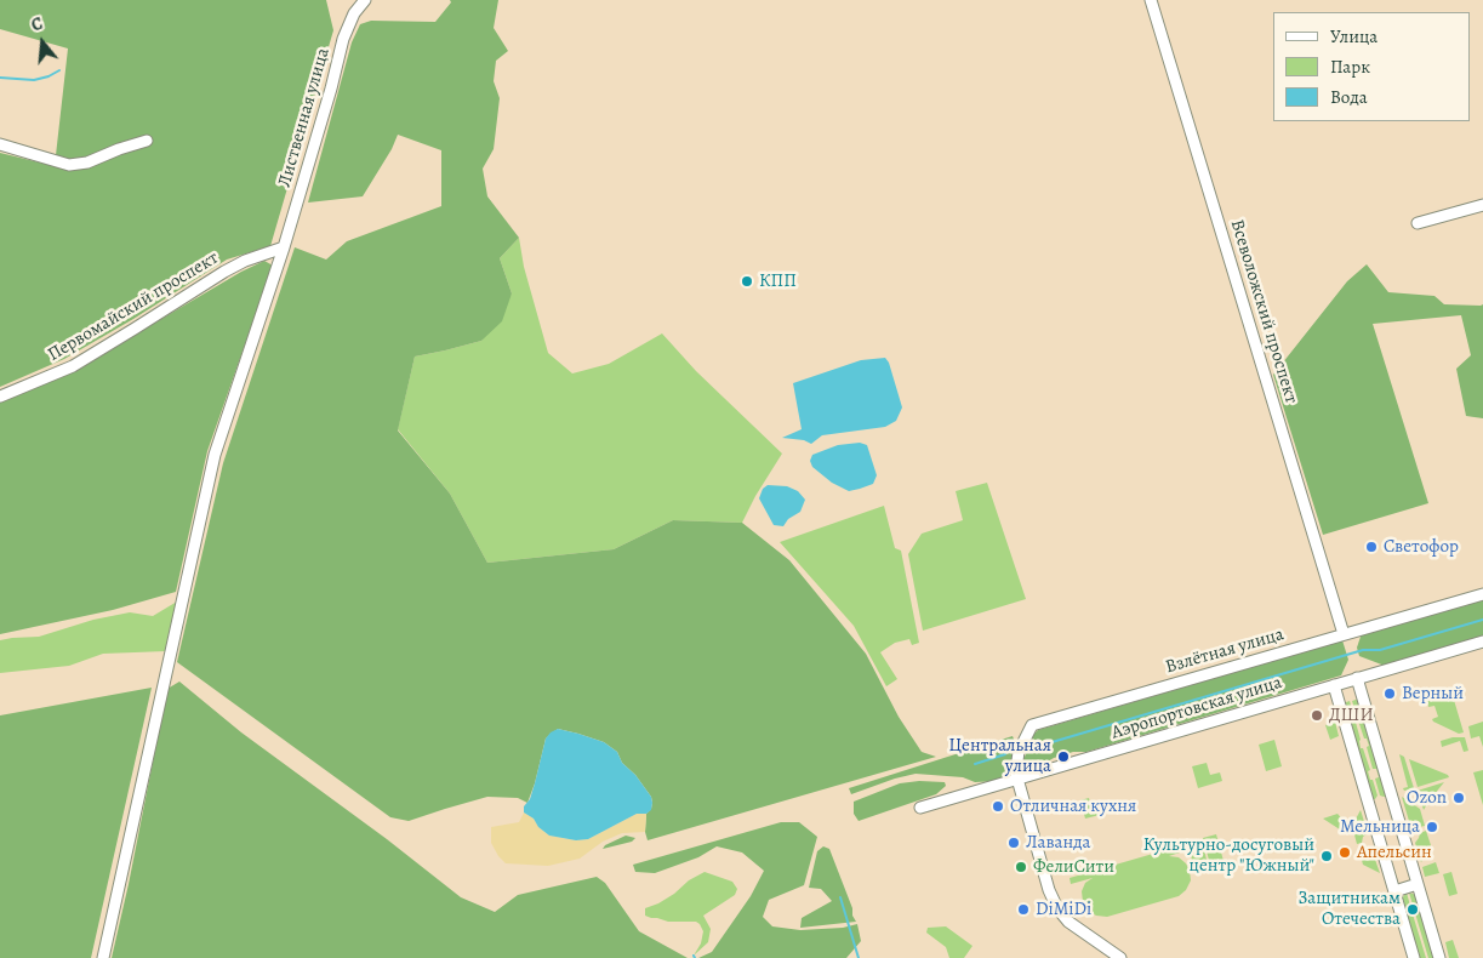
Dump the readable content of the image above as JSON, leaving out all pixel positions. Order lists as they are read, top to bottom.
{
  "streets": {
    "street": [
      "Лиственная улица",
      "Первомайский проспект",
      "Всеволожский проспект",
      "Взлётная улица",
      "Аэропортовская улица"
    ]
  },
  "crossings": [
    ["Лиственная улица", "Первомайский проспект"],
    ["Всеволожский проспект", "Взлётная улица"],
    ["Взлётная улица", "Аэропортовская улица"]
  ],
  "places": [
    "КПП",
    "Светофор",
    "Верный",
    "ДШИ",
    "Центральная улица",
    "Ozon",
    "Отличная кухня",
    "Мельница",
    "Лаванда",
    "Апельсин",
    "Культурно-досуговый центр \"Южный\"",
    "ФелиСити",
    "DiMiDi",
    "Защитникам Отечества"
  ],
  "legend": ["Улица", "Парк", "Вода"],
  "north": "top"
}
